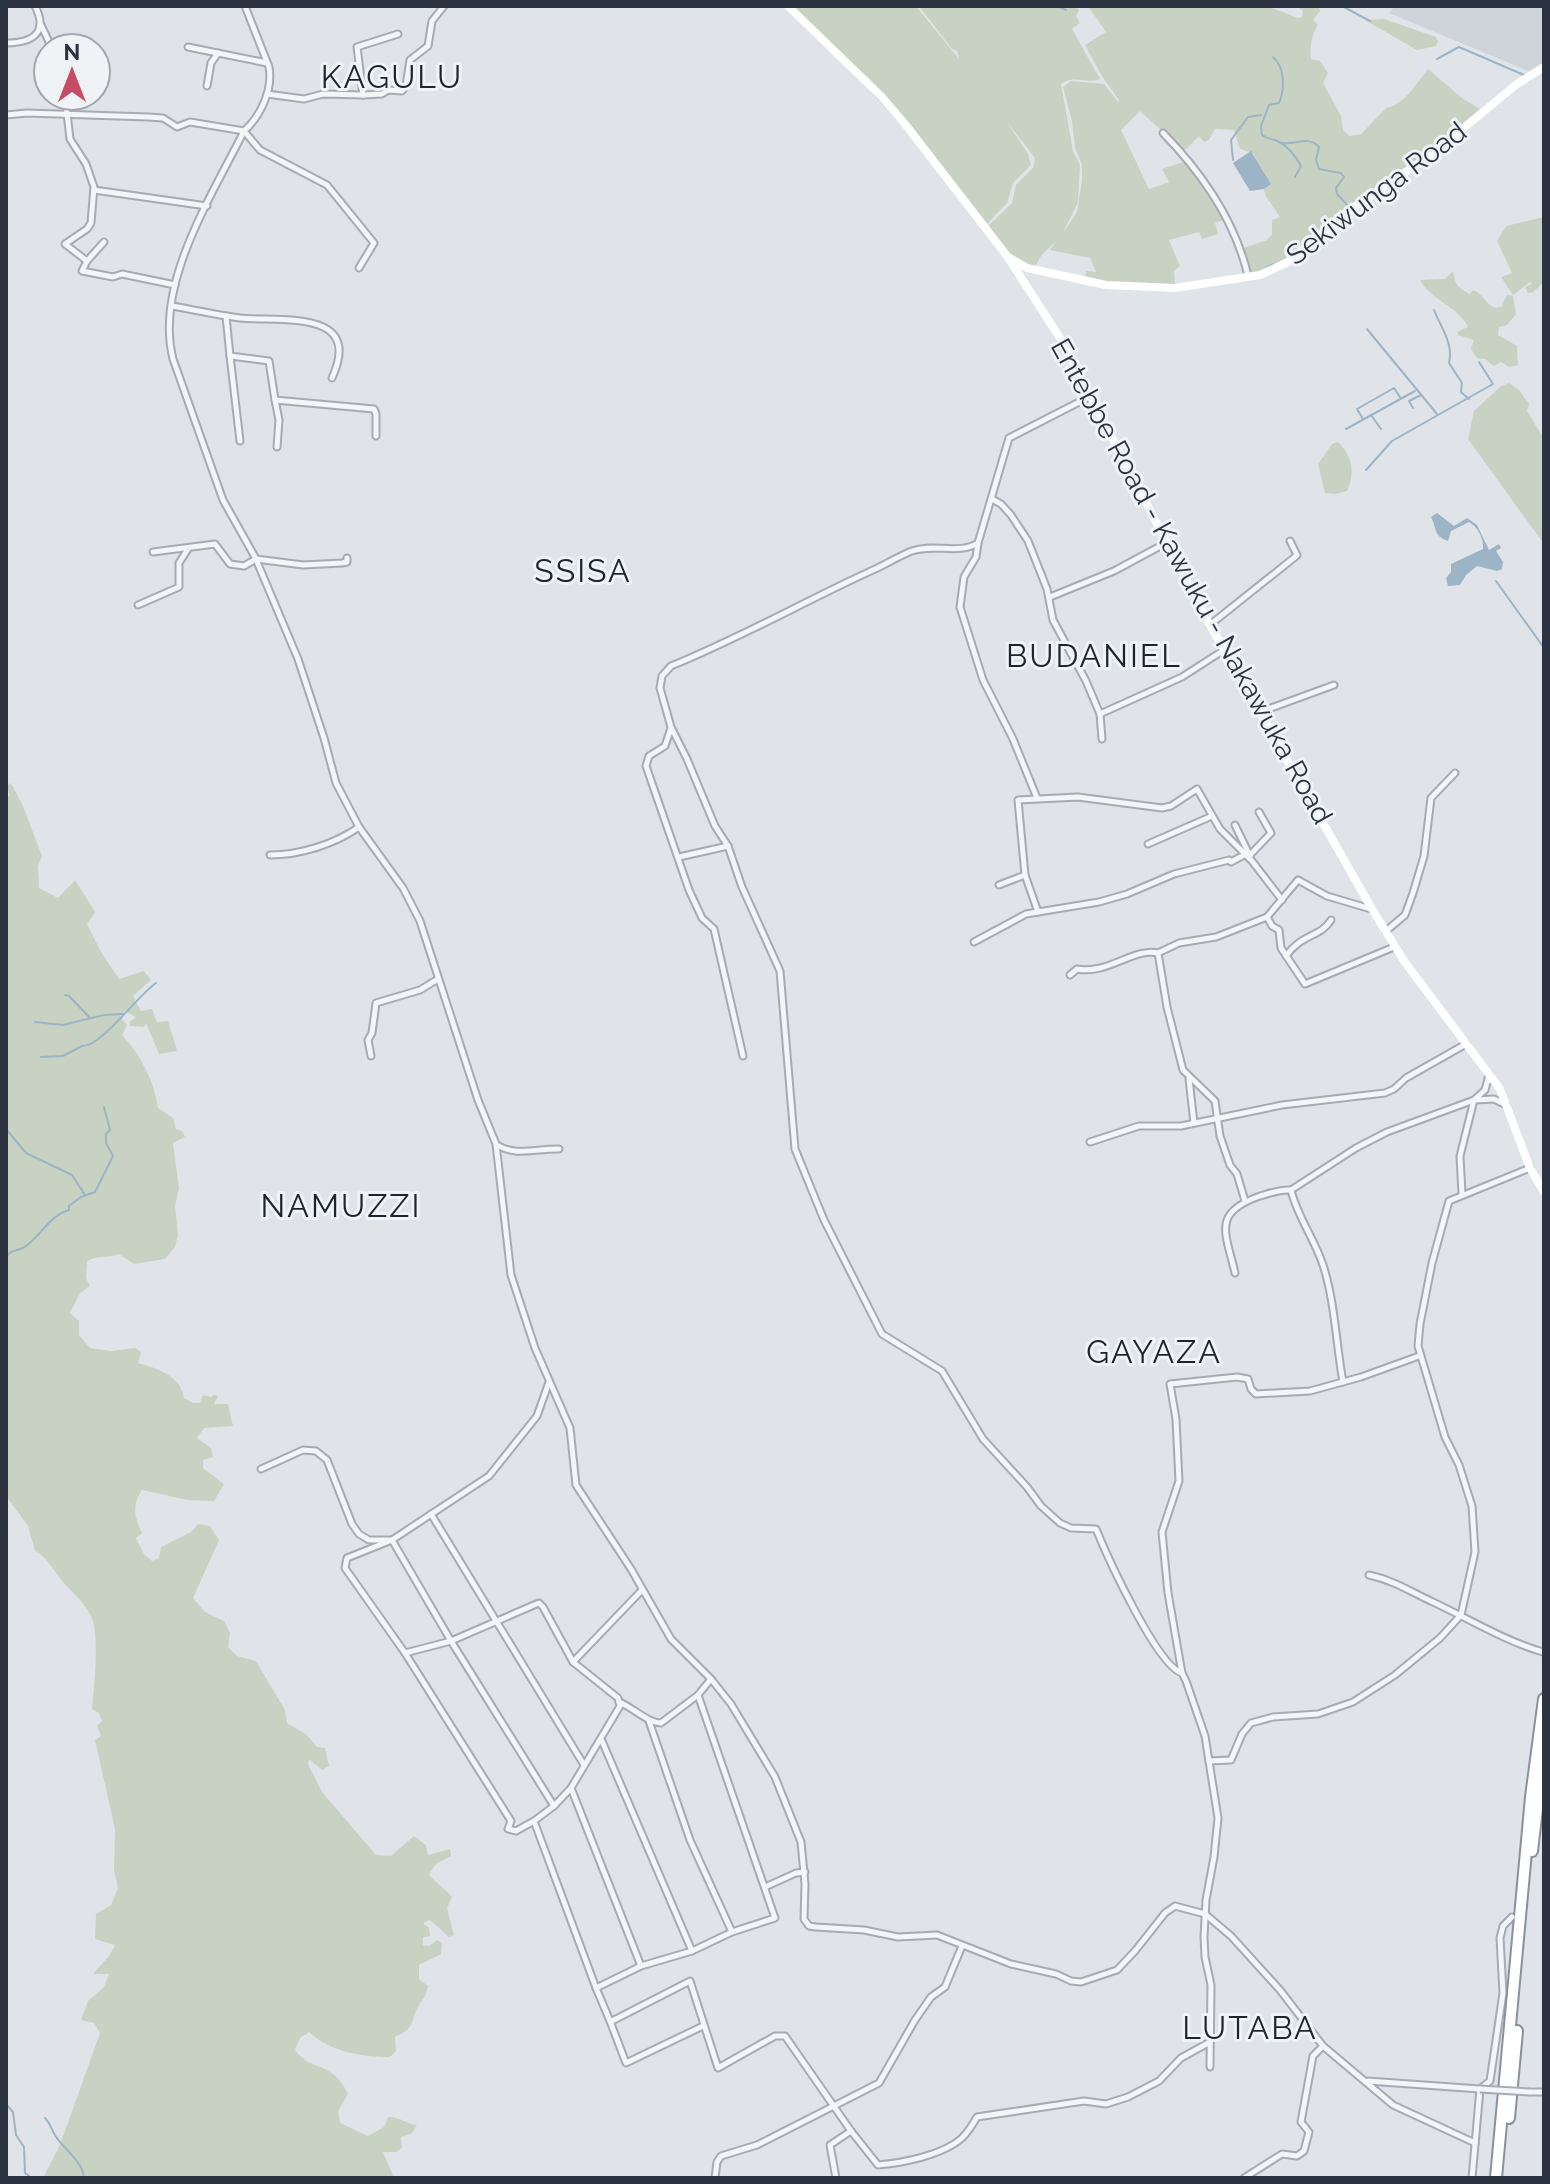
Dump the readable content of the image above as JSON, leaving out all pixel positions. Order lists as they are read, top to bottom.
{
  "streets": {
    "main road": ["Sekiwunga Road", "Entebbe Road - Kawuku - Nakawuka Road"]
  },
  "crossings": [
    ["Sekiwunga Road", "Entebbe Road - Kawuku - Nakawuka Road"]
  ],
  "districts": [
    "KAGULU",
    "SSISA",
    "BUDANIEL",
    "NAMUZZI",
    "GAYAZA",
    "LUTABA"
  ],
  "north": "top"
}
